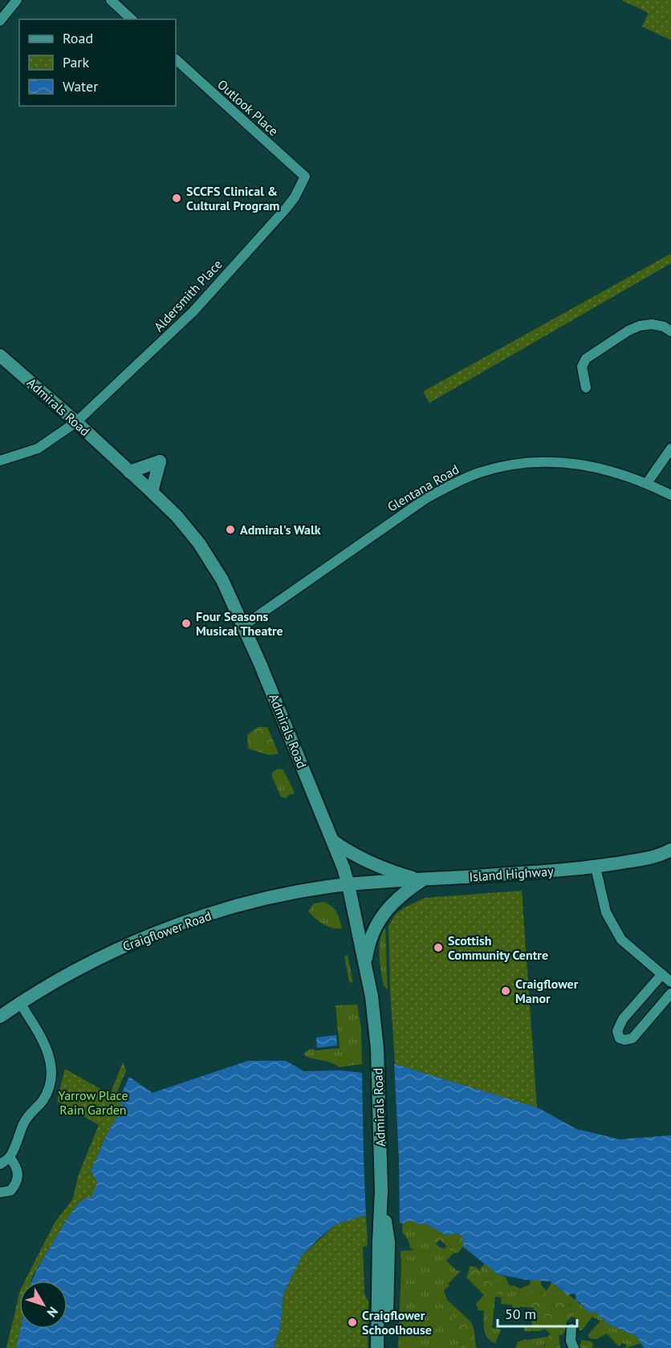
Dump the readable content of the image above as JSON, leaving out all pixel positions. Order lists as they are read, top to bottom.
{
  "streets": {
    "main road": ["Admirals Road", "Island Highway", "Craigflower Road"],
    "street": ["Outlook Place", "Aldersmith Place", "Glentana Road"]
  },
  "crossings": [
    ["Outlook Place", "Aldersmith Place"],
    ["Aldersmith Place", "Admirals Road"],
    ["Admirals Road", "Glentana Road"],
    ["Admirals Road", "Island Highway"],
    ["Admirals Road", "Craigflower Road"],
    ["Island Highway", "Craigflower Road"]
  ],
  "parks": ["Yarrow Place Rain Garden"],
  "places": [
    "SCCFS Clinical & Cultural Program",
    "Admiral's Walk",
    "Four Seasons Musical Theatre",
    "Scottish Community Centre",
    "Craigflower Manor",
    "Craigflower Schoolhouse"
  ],
  "legend": ["Road", "Park", "Water"],
  "scale_bar": "50 m",
  "north": "bottom right"
}
